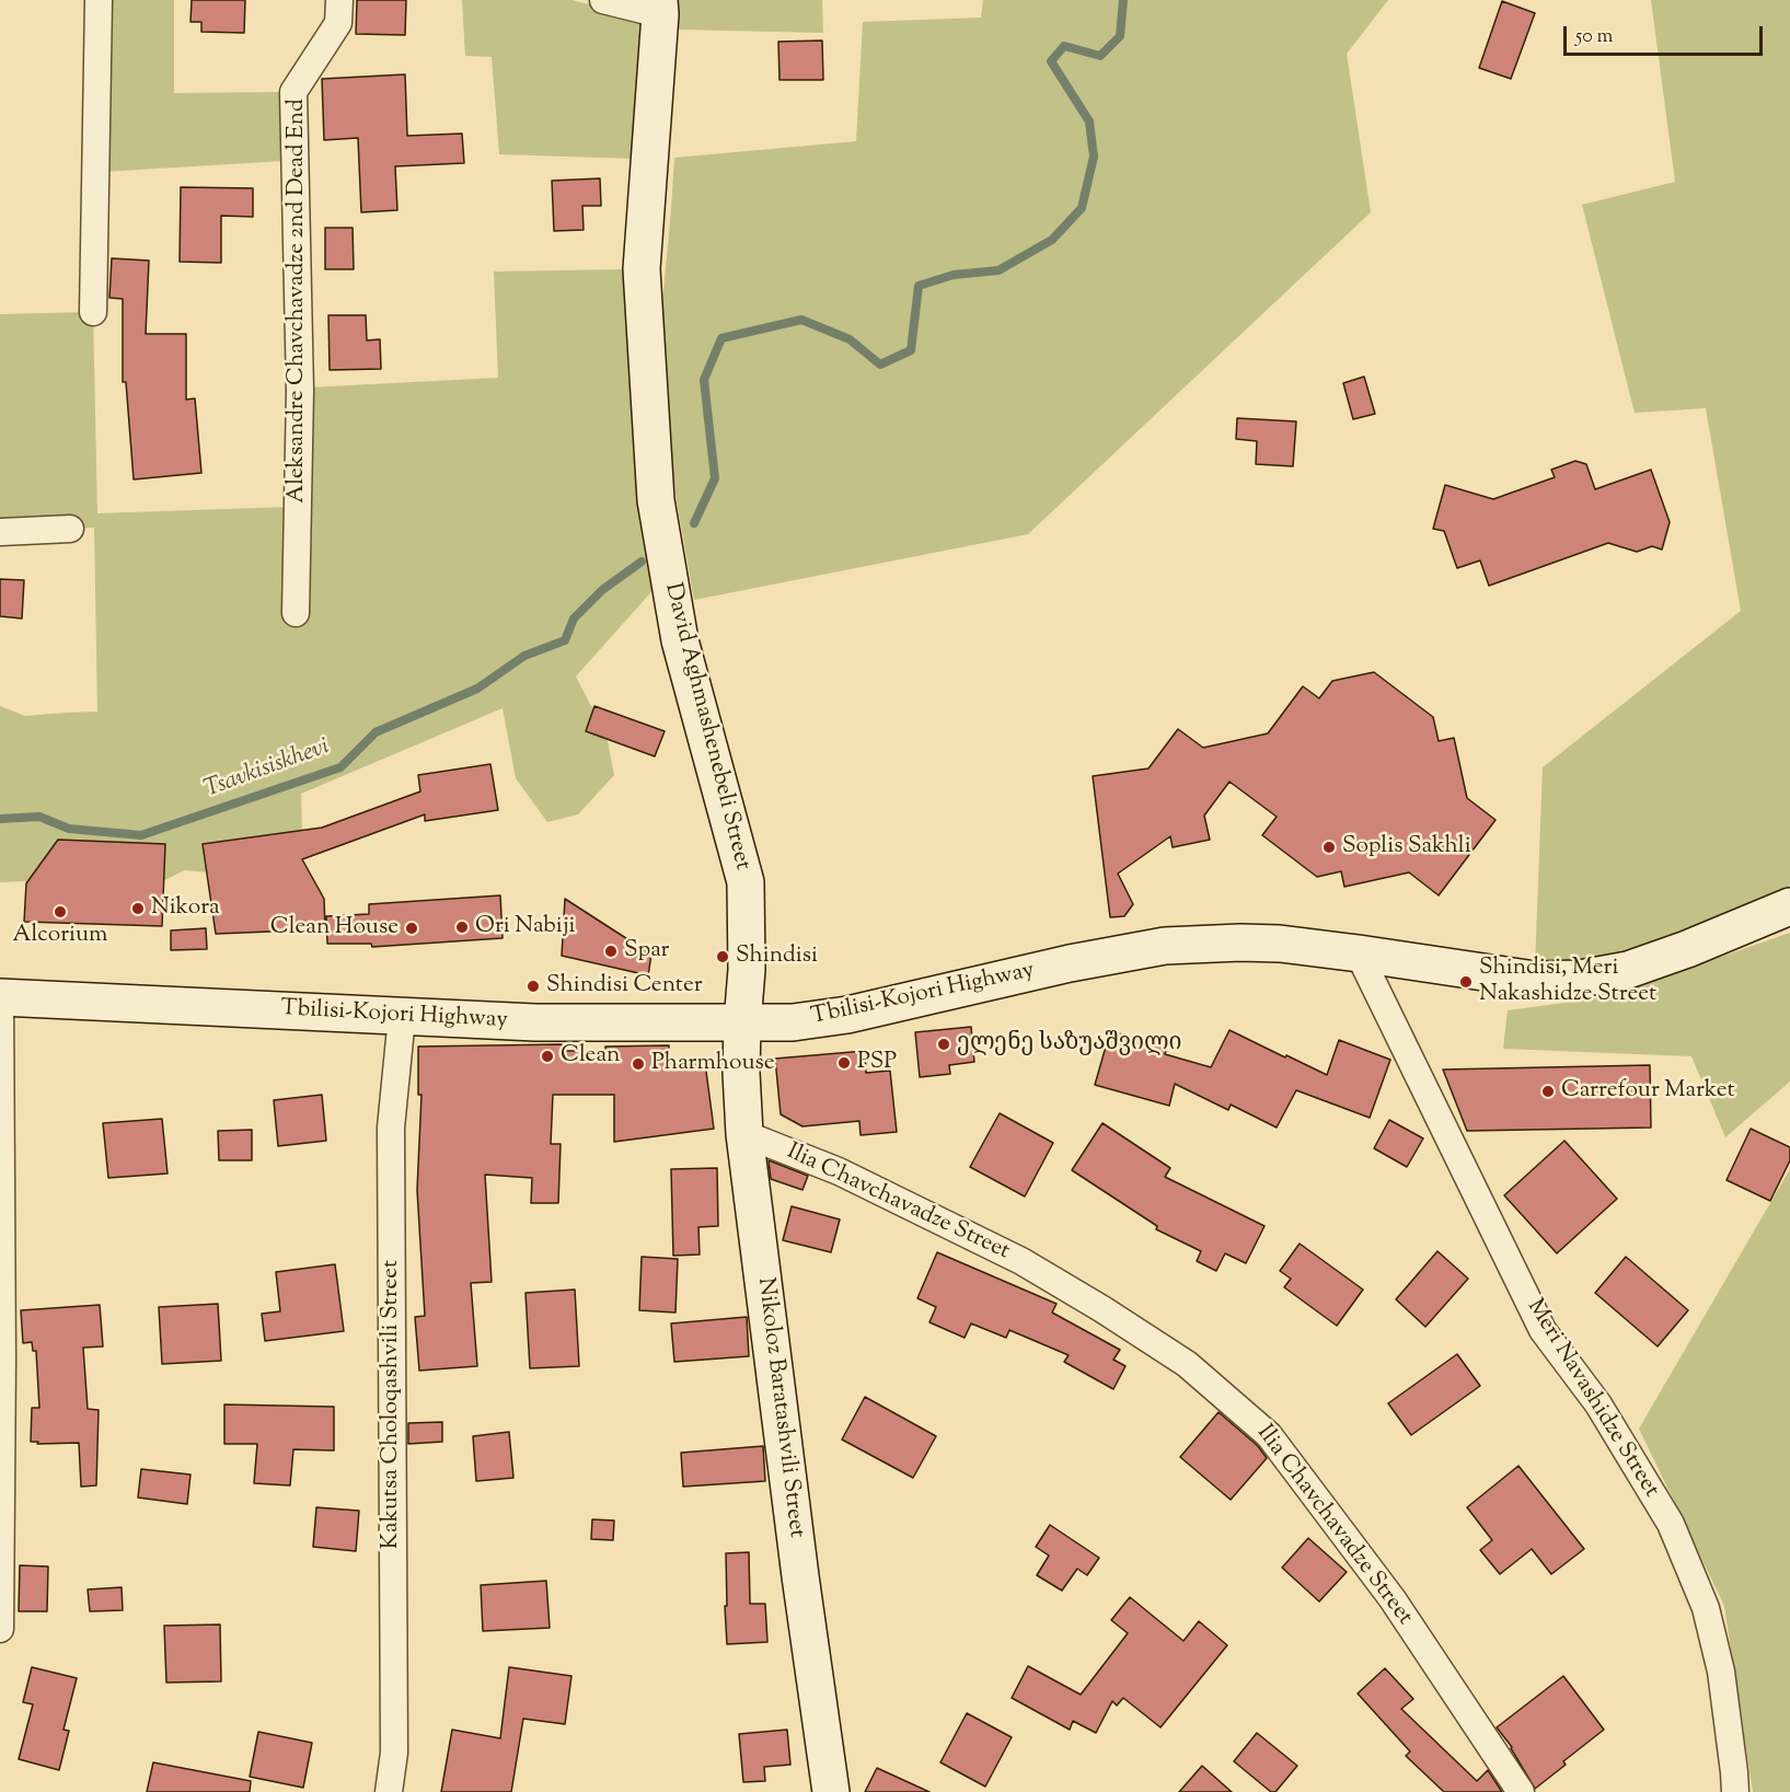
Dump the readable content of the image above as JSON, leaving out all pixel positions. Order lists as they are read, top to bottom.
{
  "streets": {
    "main road": ["David Aghmashenebeli Street", "Tbilisi-Kojori Highway", "Nikoloz Baratashvili Street"],
    "street": [
      "Aleksandre Chavchavadze 2nd Dead End",
      "Ilia Chavchavadze Street",
      "Meri Navashidze Street",
      "Kakutsa Choloqashvili Street"
    ]
  },
  "crossings": [
    ["David Aghmashenebeli Street", "Tbilisi-Kojori Highway"],
    ["David Aghmashenebeli Street", "Nikoloz Baratashvili Street"],
    ["Tbilisi-Kojori Highway", "Meri Navashidze Street"],
    ["Tbilisi-Kojori Highway", "Kakutsa Choloqashvili Street"],
    ["Tbilisi-Kojori Highway", "Nikoloz Baratashvili Street"],
    ["Ilia Chavchavadze Street", "Nikoloz Baratashvili Street"]
  ],
  "water": ["Tsavkisiskhevi"],
  "places": [
    "Soplis Sakhli",
    "Nikora",
    "Alcorium",
    "Ori Nabiji",
    "Clean House",
    "Spar",
    "Shindisi",
    "Shindisi, Meri Nakashidze Street",
    "Shindisi Center",
    "ელენე საზუაშვილი",
    "Clean",
    "PSP",
    "Pharmhouse",
    "Carrefour Market"
  ],
  "scale_bar": "50 m"
}
